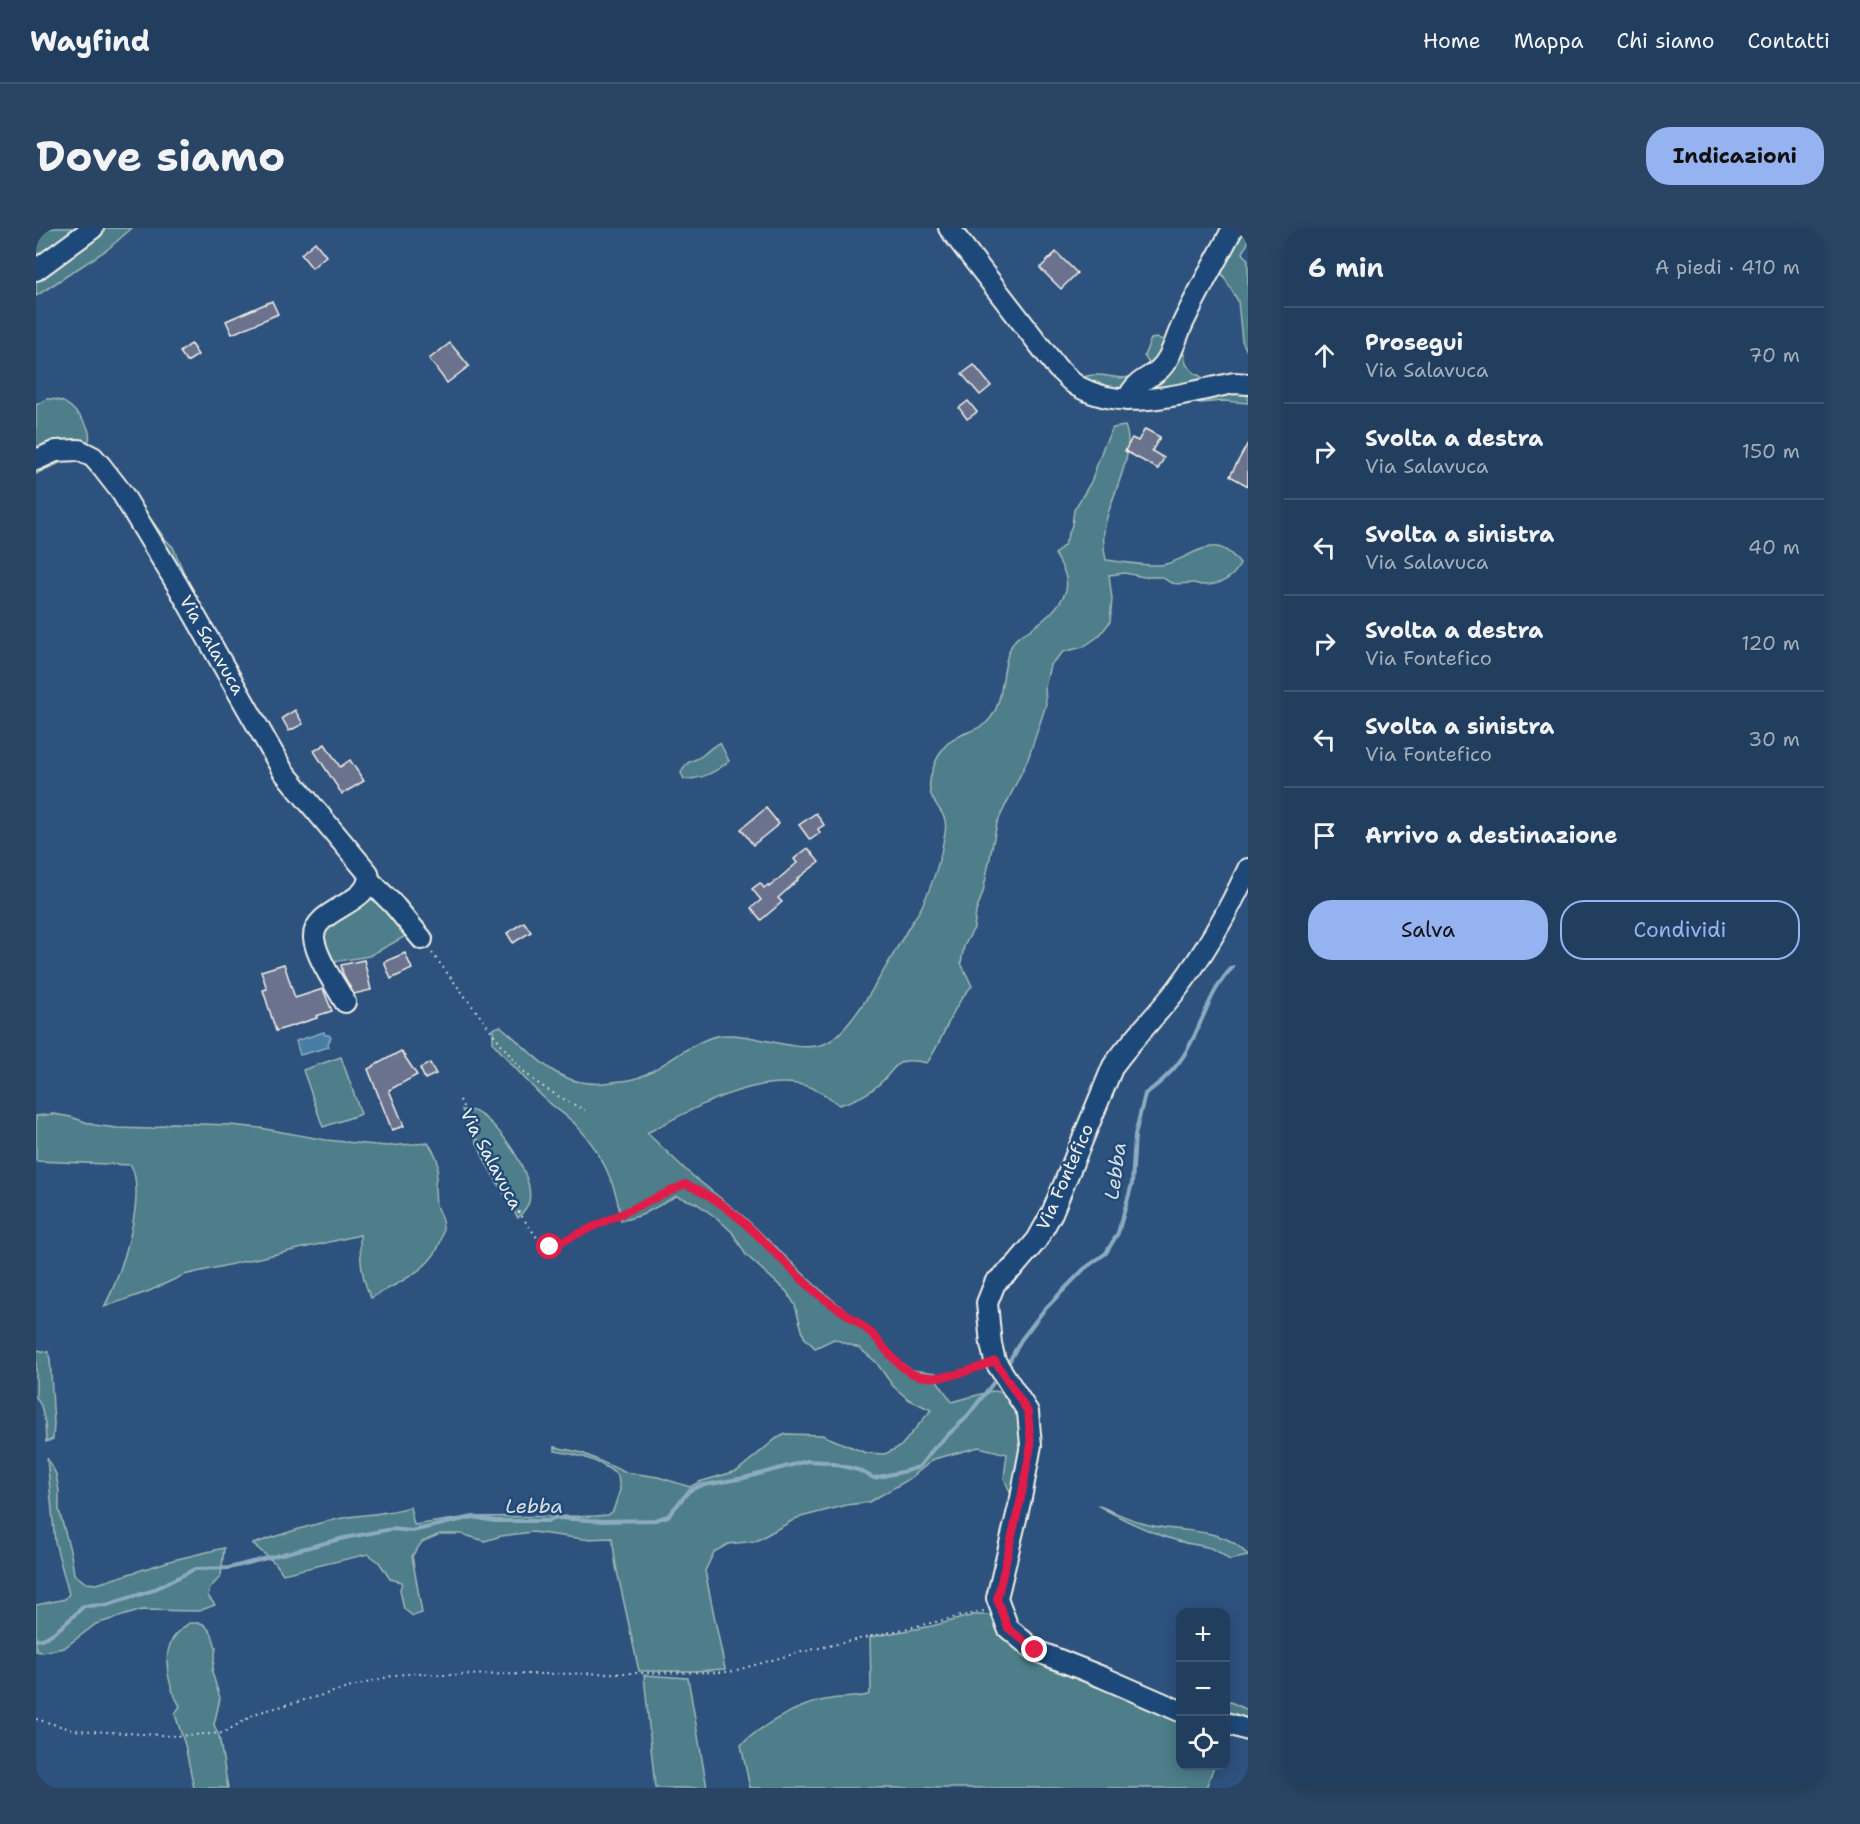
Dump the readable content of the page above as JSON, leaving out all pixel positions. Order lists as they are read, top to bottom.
{
  "streets": {
    "street": ["Via Salavuca", "Via Fontefico"]
  },
  "crossings": [
    ["Via Salavuca", "Via Fontefico"]
  ],
  "water": ["Lebba"],
  "page": {
    "header": "Wayfind",
    "nav": [
      "Home",
      "Mappa",
      "Chi siamo",
      "Contatti"
    ],
    "buttons": [
      "Indicazioni",
      ["Salva", "Condividi"]
    ],
    "title": "Dove siamo",
    "heading": ["6 min", "A piedi · 410 m"],
    "list": [
      ["Prosegui", "Via Salavuca", "70 m"],
      ["Svolta a destra", "Via Salavuca", "150 m"],
      ["Svolta a sinistra", "Via Salavuca", "40 m"],
      ["Svolta a destra", "Via Fontefico", "120 m"],
      ["Svolta a sinistra", "Via Fontefico", "30 m"],
      "Arrivo a destinazione"
    ],
    "map_buttons": ["+", "−"]
  }
}
